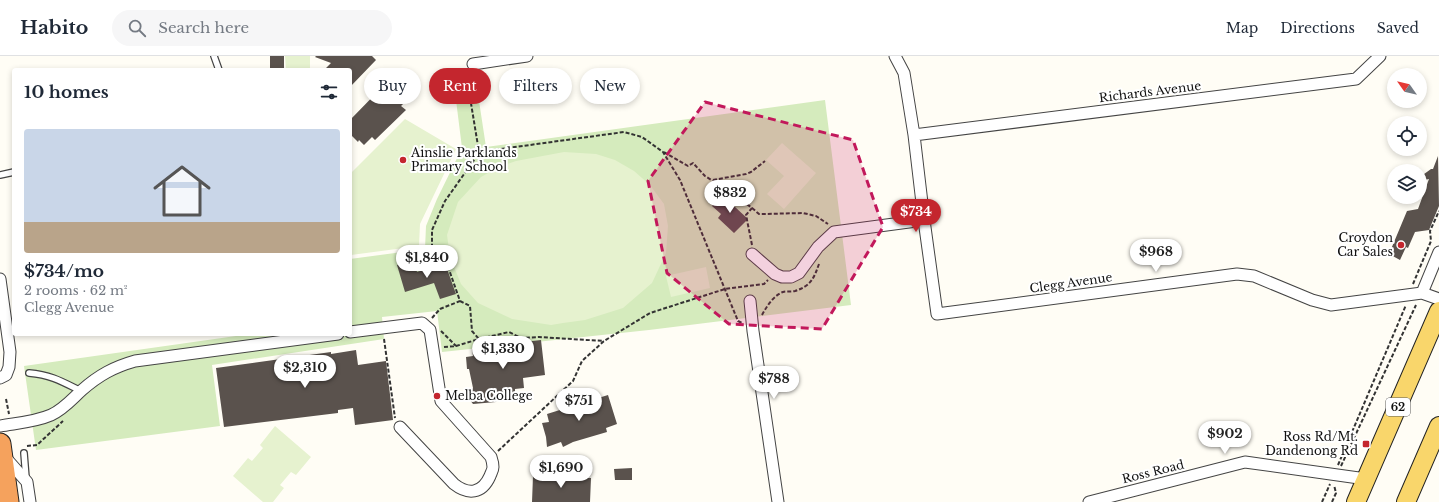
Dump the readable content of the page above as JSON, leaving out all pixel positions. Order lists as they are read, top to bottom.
{
  "streets": {
    "main road": ["62"],
    "street": ["Richards Avenue", "Clegg Avenue", "Ross Road"]
  },
  "crossings": [
    ["62", "Ross Road"]
  ],
  "places": {
    "other": ["Ainslie Parklands Primary School", "Croydon Car Sales", "Melba College"],
    "transit": ["Ross Rd/Mt. Dandenong Rd"]
  },
  "north": "top left",
  "page": {
    "header": "Habito",
    "search": "Search here",
    "nav": ["Map", "Directions", "Saved"],
    "chip": [
      "Buy",
      "Rent",
      "Filters",
      "New"
    ],
    "heading": "10 homes",
    "list": [
      {
        "name": "$734/mo",
        "note": "2 rooms · 62 m² · Clegg Avenue"
      }
    ],
    "price": [
      "$832",
      "$734",
      "$968",
      "$1,840",
      "$1,330",
      "$2,310",
      "$788",
      "$751",
      "$902",
      "$1,690"
    ]
  }
}
